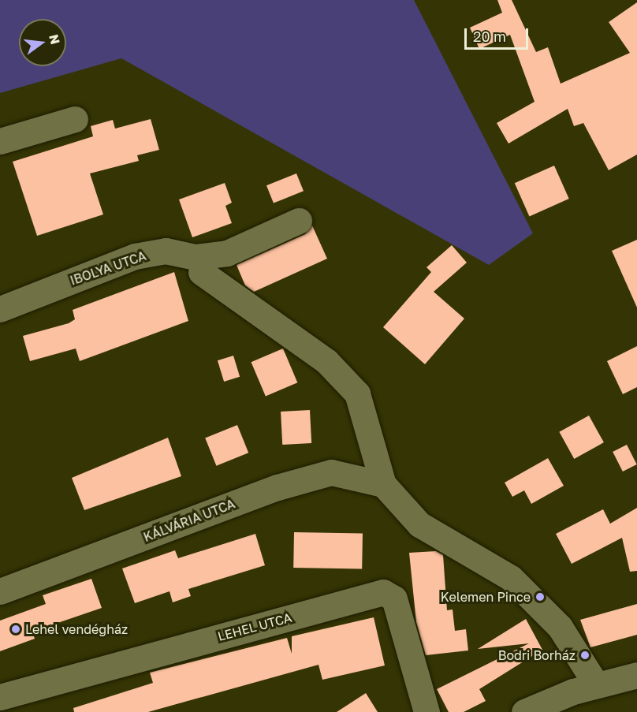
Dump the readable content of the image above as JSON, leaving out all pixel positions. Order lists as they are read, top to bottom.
{
  "streets": {
    "street": ["IBOLYA UTCA", "KÁLVÁRIA UTCA", "LEHEL UTCA"]
  },
  "places": ["Kelemen Pince", "Lehel vendégház", "Bodri Borház"],
  "scale_bar": "20 m",
  "north": "right"
}
